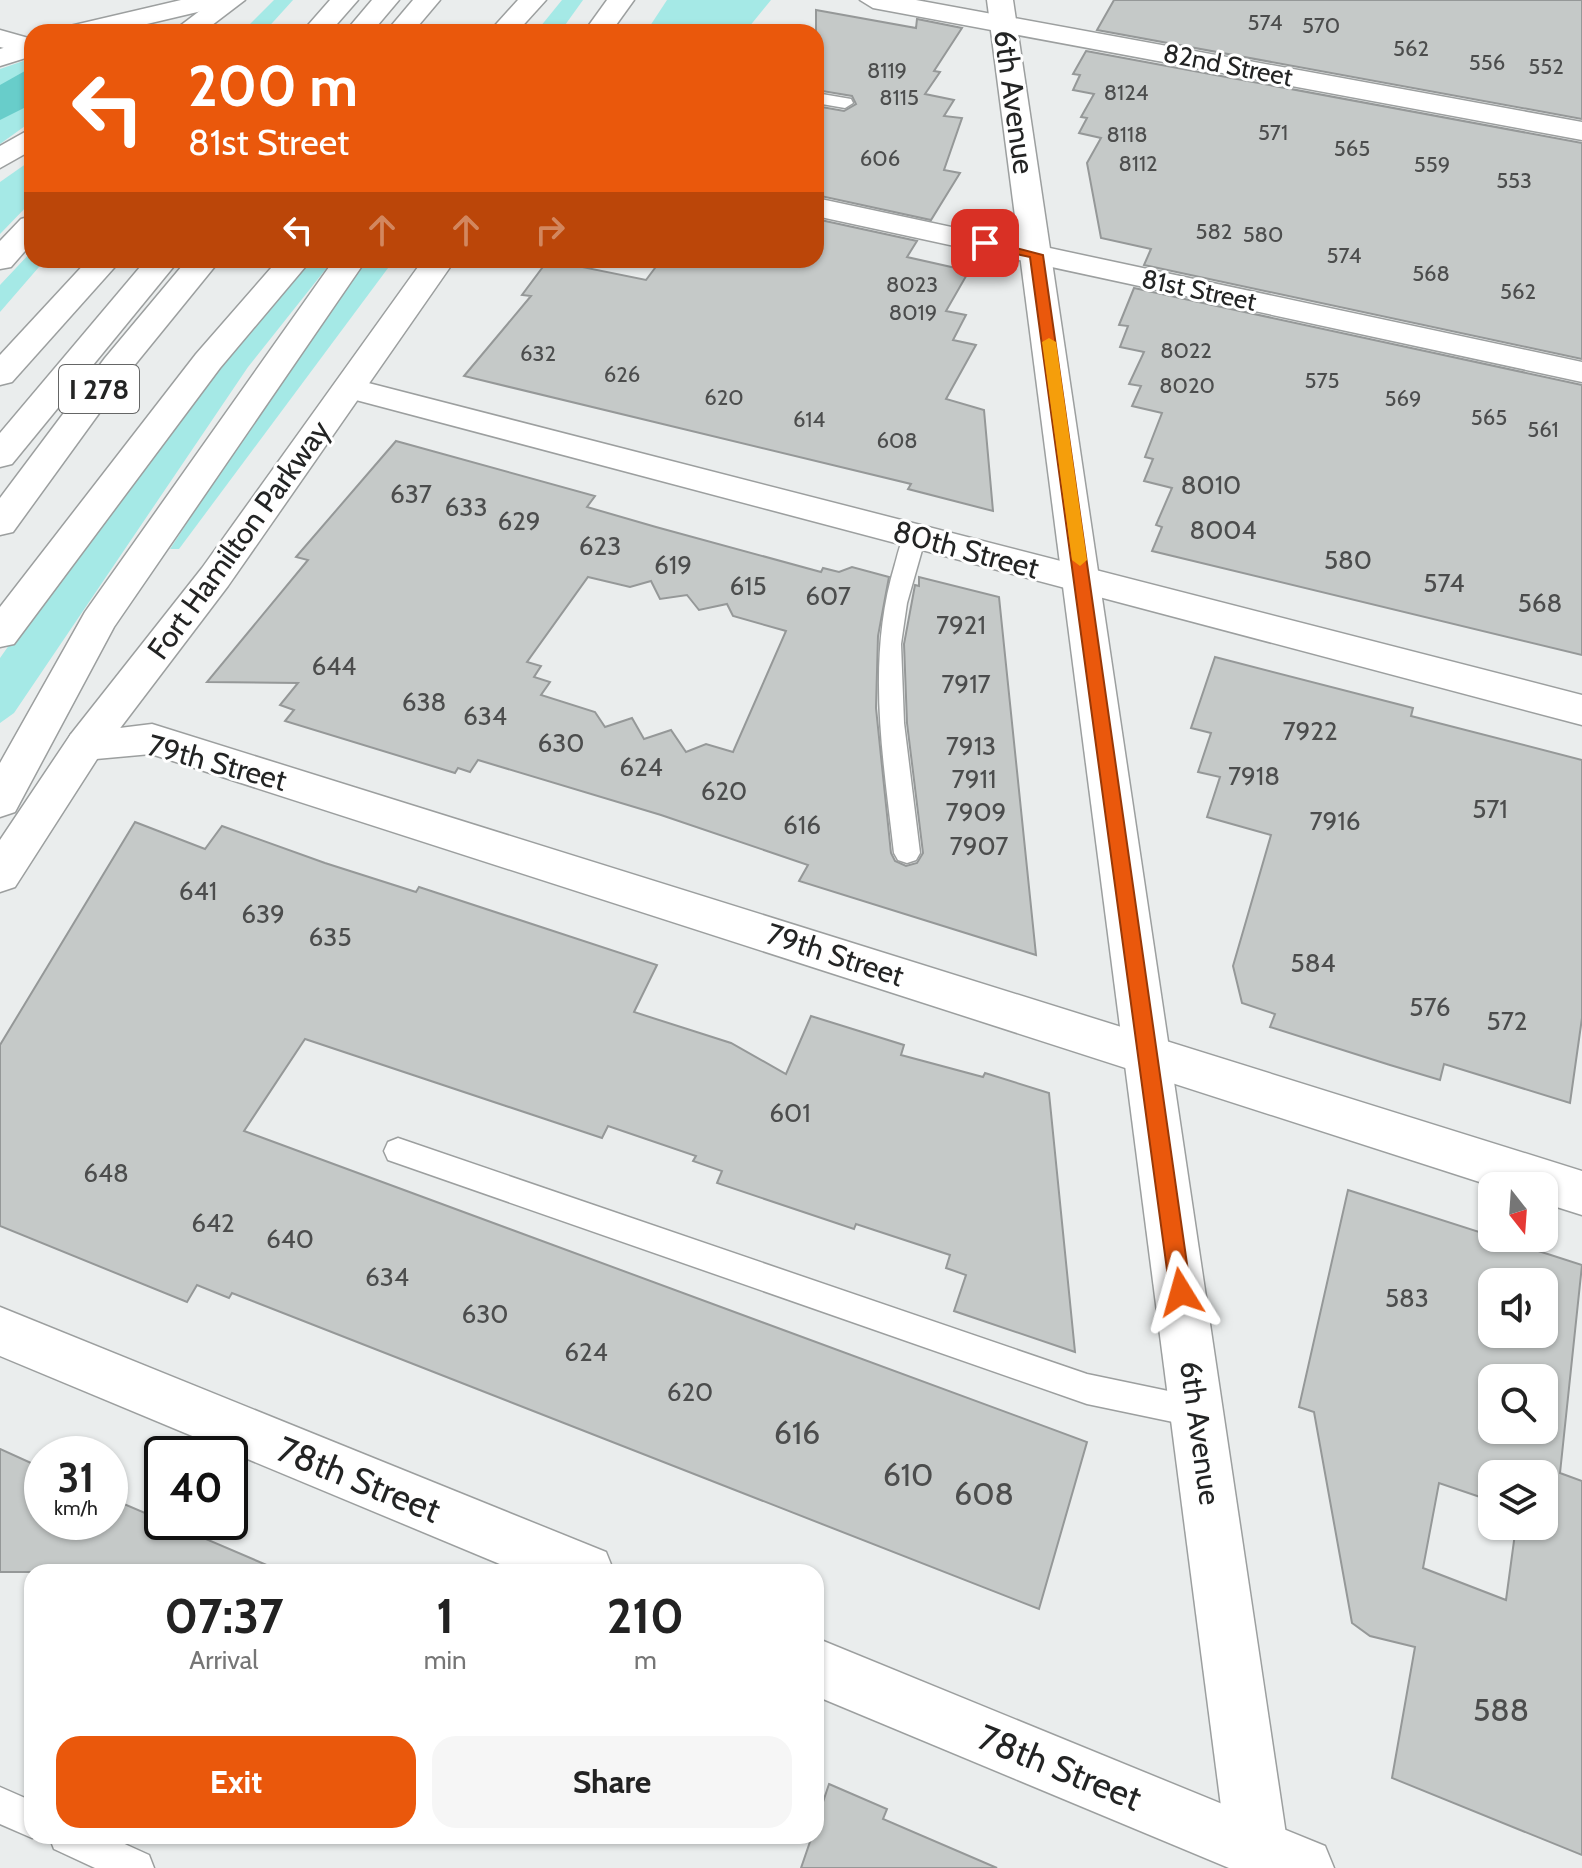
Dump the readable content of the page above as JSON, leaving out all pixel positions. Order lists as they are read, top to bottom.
{
  "streets": {
    "main road": [
      "82nd Street",
      "6th Avenue",
      "81st Street",
      "I 278",
      "Fort Hamilton Parkway",
      "80th Street",
      "79th Street",
      "78th Street"
    ]
  },
  "crossings": [
    ["82nd Street", "6th Avenue"],
    ["6th Avenue", "81st Street"],
    ["6th Avenue", "80th Street"],
    ["6th Avenue", "79th Street"],
    ["6th Avenue", "78th Street"],
    ["Fort Hamilton Parkway", "80th Street"],
    ["Fort Hamilton Parkway", "79th Street"]
  ],
  "house_numbers": [
    "574",
    "570",
    "562",
    "556",
    "552",
    "8119",
    "8124",
    "8115",
    "571",
    "8118",
    "565",
    "606",
    "8112",
    "559",
    "553",
    "582",
    "580",
    "574",
    "568",
    "8023",
    "562",
    "8019",
    "8022",
    "632",
    "626",
    "575",
    "8020",
    "620",
    "569",
    "565",
    "614",
    "561",
    "608",
    "8010",
    "637",
    "633",
    "629",
    "8004",
    "623",
    "580",
    "619",
    "574",
    "615",
    "607",
    "568",
    "7921",
    "644",
    "7917",
    "638",
    "634",
    "7922",
    "630",
    "7913",
    "624",
    "7918",
    "7911",
    "620",
    "571",
    "7909",
    "7916",
    "616",
    "7907",
    "641",
    "639",
    "635",
    "584",
    "576",
    "572",
    "601",
    "648",
    "642",
    "640",
    "634",
    "583",
    "630",
    "624",
    "620",
    "616",
    "610",
    "608",
    "588"
  ],
  "north": "bottom",
  "page": {
    "turn": ["200 m", "81st Street"],
    "speed": "31 km/h",
    "limit": "40",
    "eta": [
      "07:37",
      "Arrival",
      "1",
      "min",
      "210",
      "m"
    ],
    "buttons": ["Exit", "Share"]
  }
}
